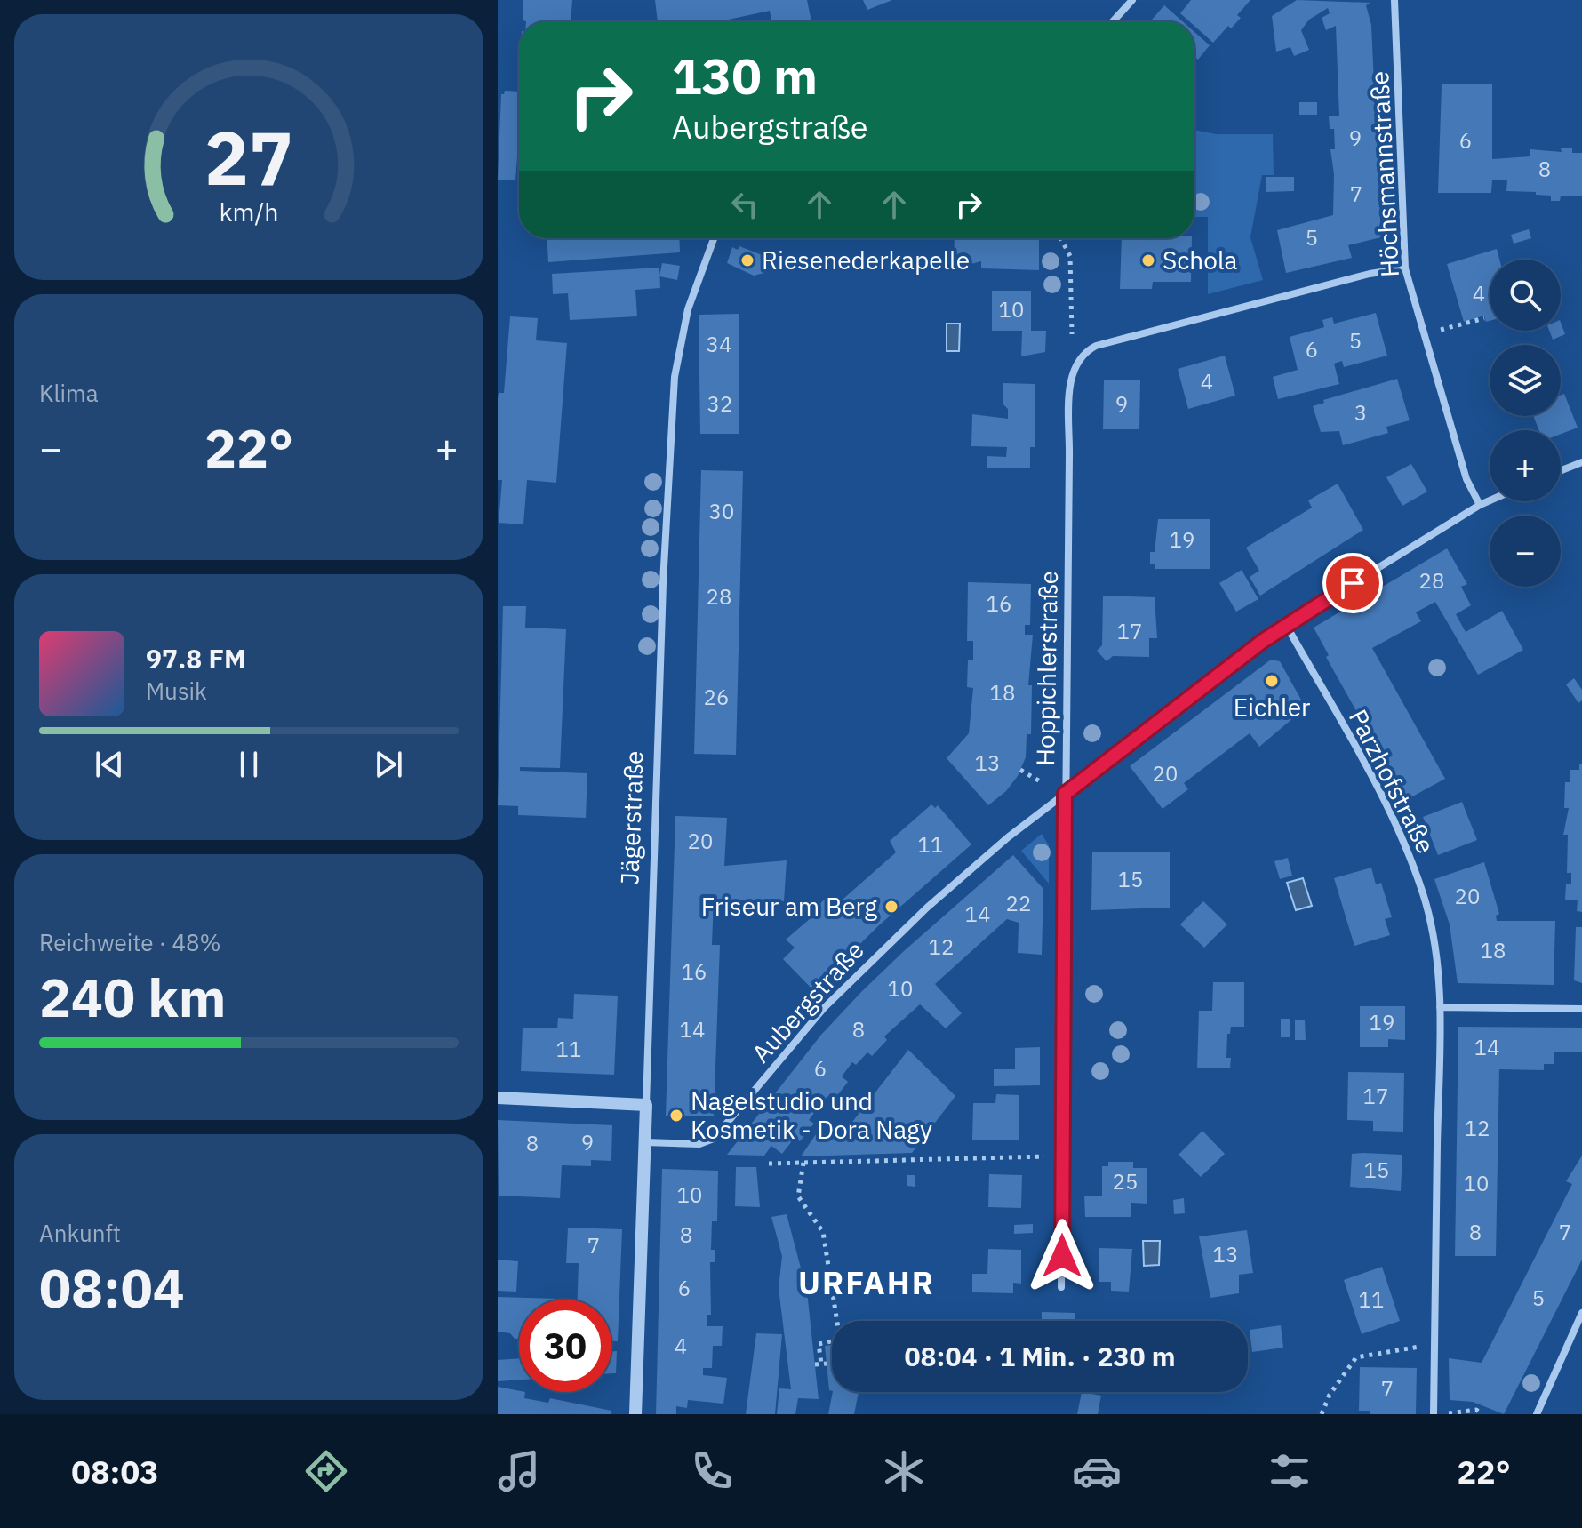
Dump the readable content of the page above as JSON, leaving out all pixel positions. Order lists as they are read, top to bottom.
{
  "streets": {
    "street": [
      "Höchsmannstraße",
      "Hoppichlerstraße",
      "Parzhofstraße",
      "Jägerstraße",
      "Aubergstraße"
    ]
  },
  "crossings": [
    ["Höchsmannstraße", "Hoppichlerstraße"],
    ["Höchsmannstraße", "Aubergstraße"],
    ["Hoppichlerstraße", "Aubergstraße"],
    ["Parzhofstraße", "Aubergstraße"],
    ["Jägerstraße", "Aubergstraße"]
  ],
  "districts": ["URFAHR"],
  "places": [
    "Riesenederkapelle",
    "Schola",
    "Eichler",
    "Friseur am Berg",
    "Nagelstudio und Kosmetik - Dora Nagy"
  ],
  "house_numbers": [
    "9",
    "6",
    "8",
    "7",
    "5",
    "4",
    "10",
    "5",
    "34",
    "6",
    "4",
    "32",
    "9",
    "3",
    "30",
    "19",
    "28",
    "28",
    "16",
    "17",
    "18",
    "26",
    "13",
    "20",
    "20",
    "11",
    "15",
    "20",
    "22",
    "14",
    "12",
    "18",
    "16",
    "10",
    "19",
    "14",
    "8",
    "14",
    "11",
    "6",
    "17",
    "12",
    "9",
    "8",
    "15",
    "25",
    "10",
    "10",
    "8",
    "7",
    "8",
    "7",
    "13",
    "6",
    "5",
    "11",
    "4",
    "7"
  ],
  "page": {
    "turn": ["130 m", "Aubergstraße"],
    "map_buttons": ["+", "−"],
    "tile": [
      "Klima",
      ["Reichweite · 48%", "240 km"],
      ["Ankunft", "08:04"]
    ],
    "heat": ["−", "22°", "+"],
    "song": ["97.8 FM", "Musik"],
    "limit": "30",
    "trip": "08:04 · 1 Min. · 230 m",
    "tabs": ["08:03", "22°"],
    "gauge": ["27", "km/h"]
  }
}
